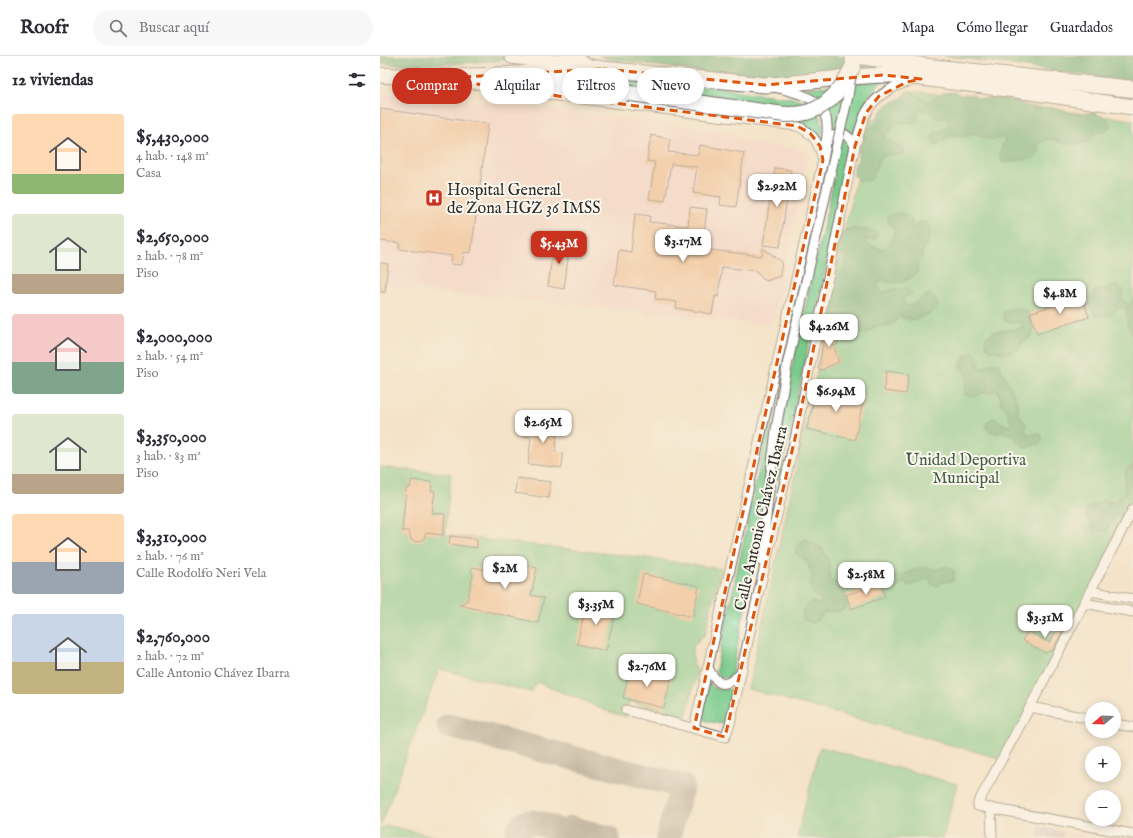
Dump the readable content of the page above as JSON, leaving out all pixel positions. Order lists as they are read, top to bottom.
{
  "streets": {
    "street": ["Calle Antonio Chávez Ibarra"]
  },
  "parks": ["Unidad Deportiva Municipal"],
  "places": {
    "hospital": ["Hospital General de Zona HGZ 36 IMSS"]
  },
  "north": "left",
  "page": {
    "header": "Roofr",
    "search": "Buscar aquí",
    "nav": ["Mapa", "Cómo llegar", "Guardados"],
    "heading": "12 viviendas",
    "chip": [
      "Comprar",
      "Alquilar",
      "Filtros",
      "Nuevo"
    ],
    "list": [
      {
        "name": "$5,430,000",
        "note": "4 hab. · 148 m² · Casa"
      },
      {
        "name": "$2,650,000",
        "note": "2 hab. · 78 m² · Piso"
      },
      {
        "name": "$2,000,000",
        "note": "2 hab. · 54 m² · Piso"
      },
      {
        "name": "$3,350,000",
        "note": "3 hab. · 83 m² · Piso"
      },
      {
        "name": "$3,310,000",
        "note": "2 hab. · 76 m² · Calle Rodolfo Neri Vela"
      },
      {
        "name": "$2,760,000",
        "note": "2 hab. · 72 m² · Calle Antonio Chávez Ibarra"
      }
    ],
    "price": [
      "$2.92M",
      "$3.17M",
      "$5.43M",
      "$4.8M",
      "$4.26M",
      "$6.94M",
      "$2.65M",
      "$2M",
      "$2.58M",
      "$3.35M",
      "$3.31M",
      "$2.76M"
    ],
    "map_buttons": ["+", "−"]
  }
}
